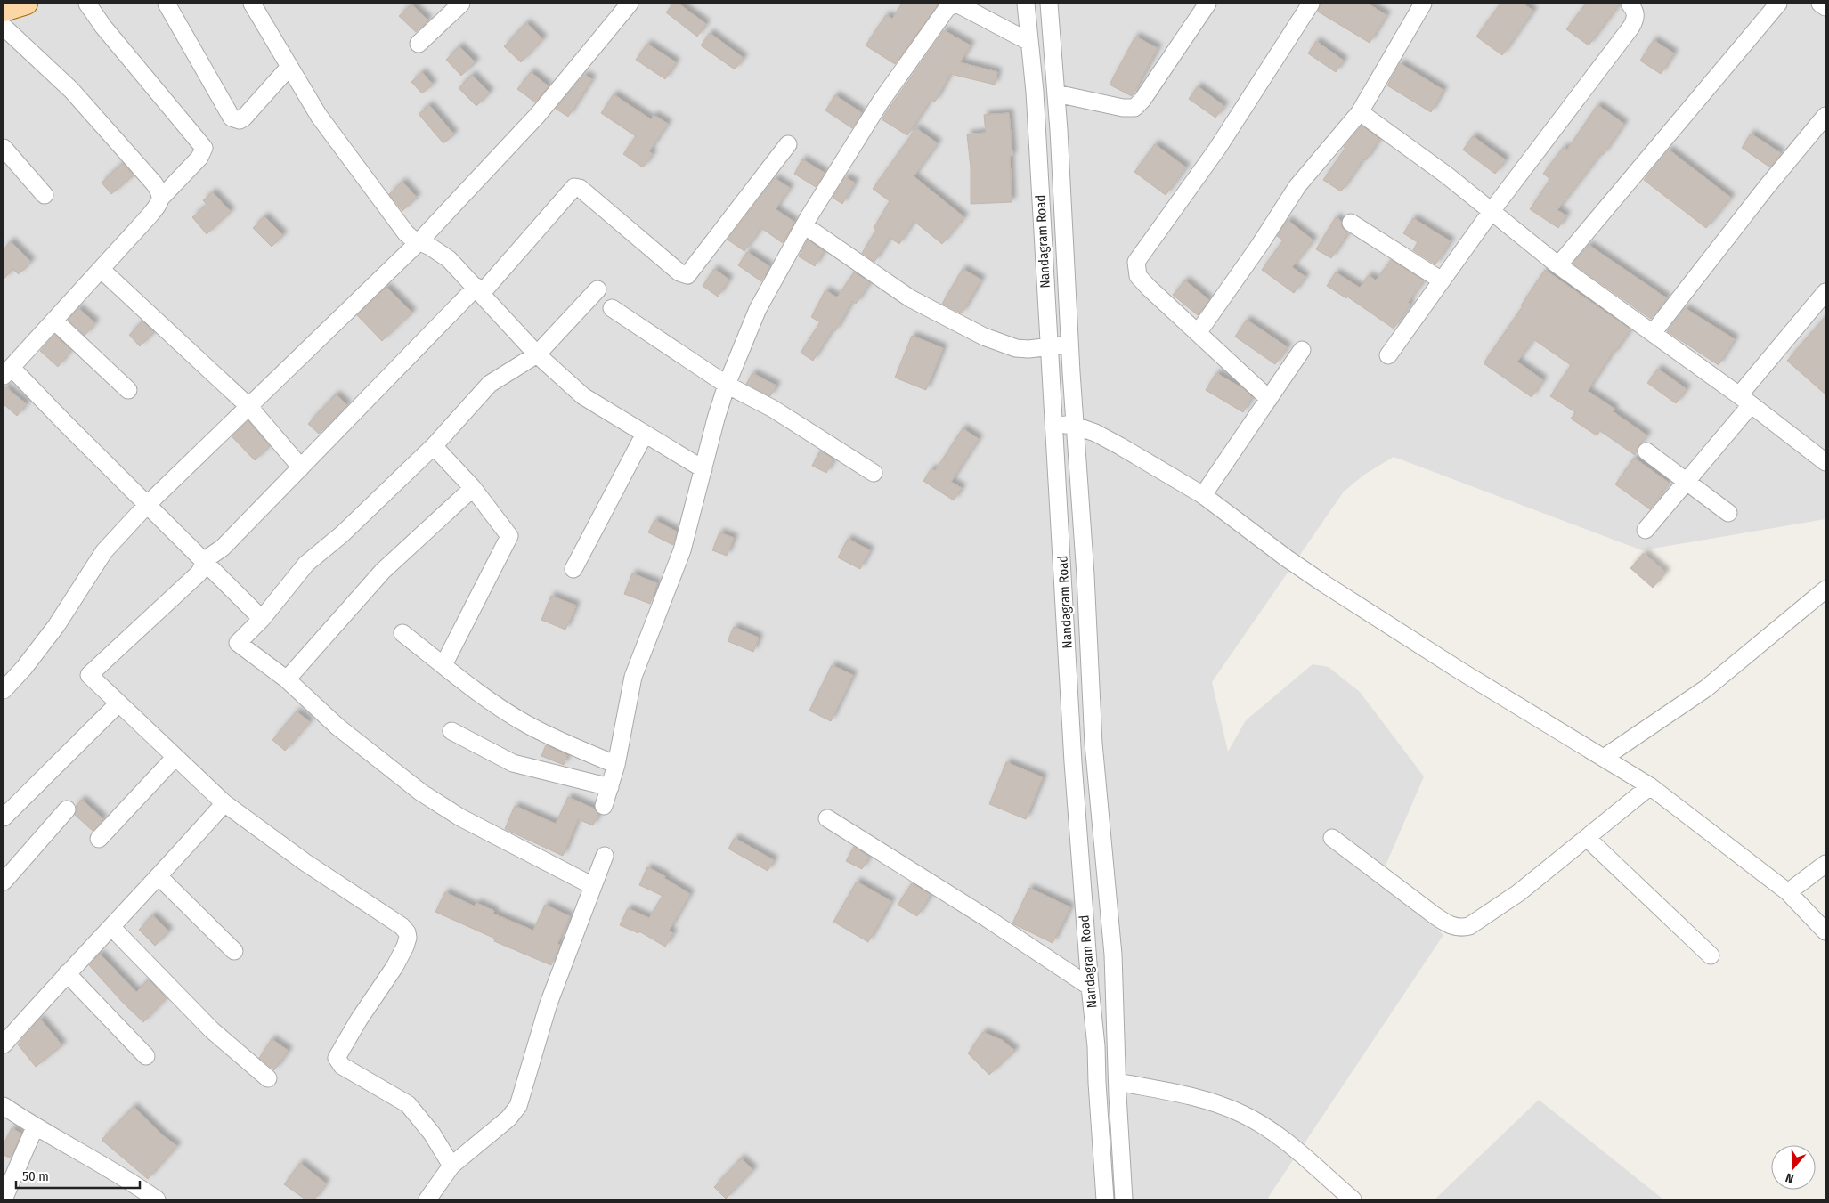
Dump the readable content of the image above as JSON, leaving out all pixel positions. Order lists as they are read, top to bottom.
{
  "streets": {
    "street": ["Nandagram Road"]
  },
  "scale_bar": "50 m",
  "north": "bottom"
}
